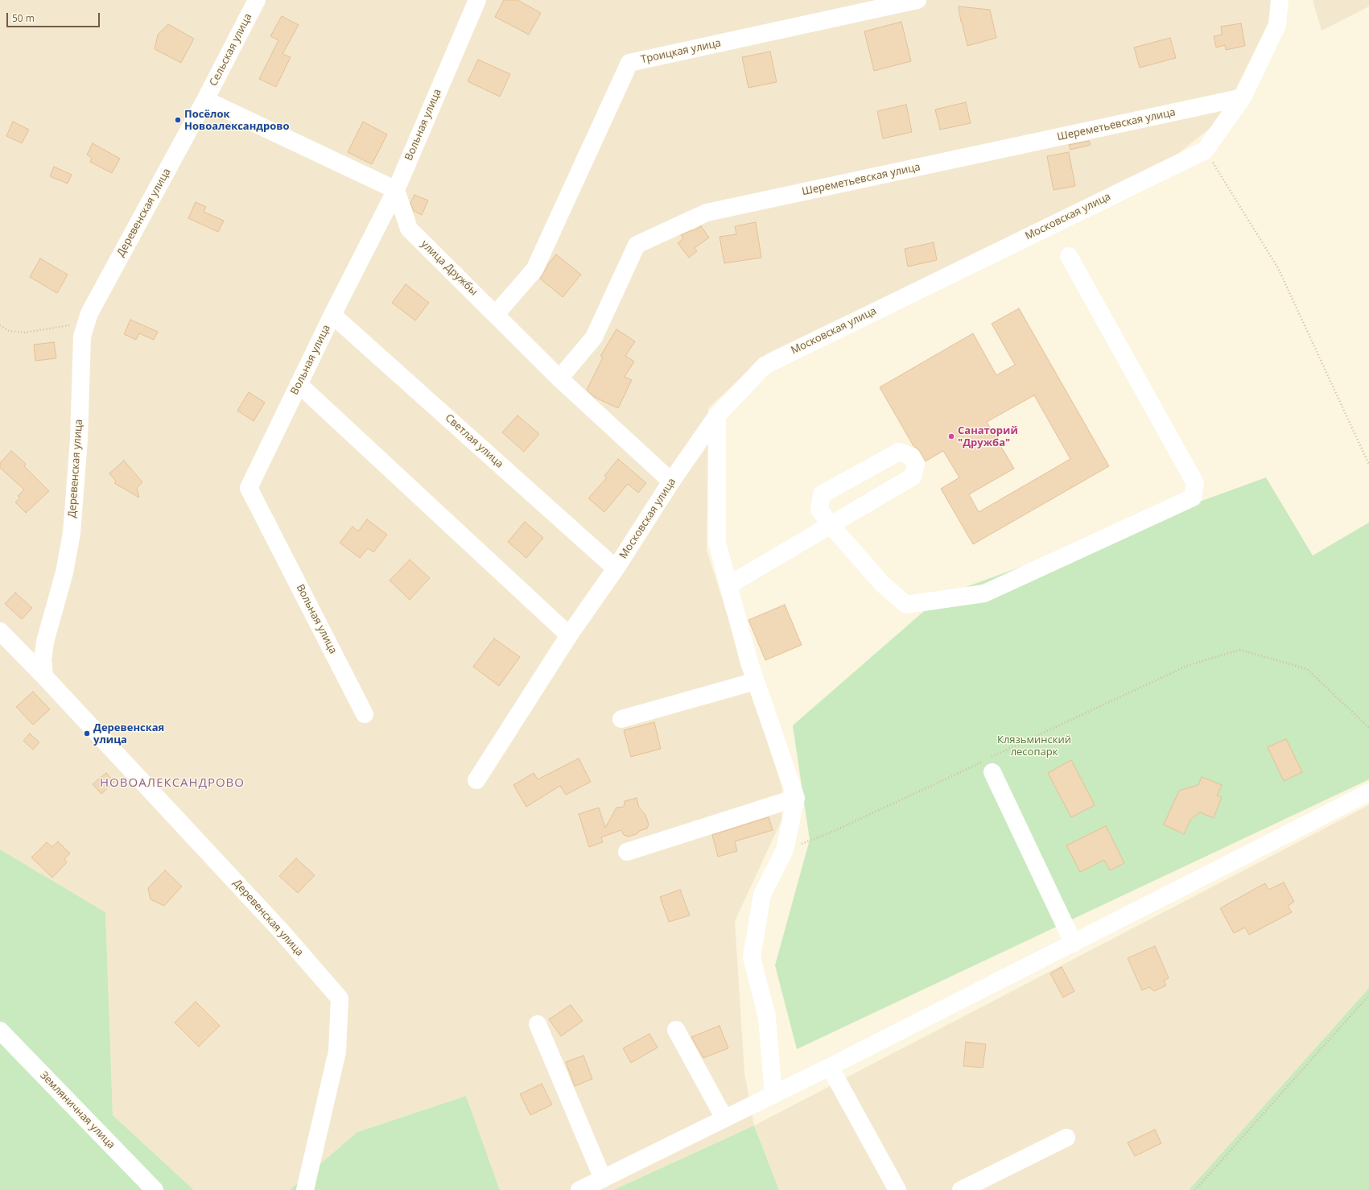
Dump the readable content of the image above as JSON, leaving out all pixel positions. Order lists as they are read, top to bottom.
{
  "streets": {
    "street": [
      "Сельская улица",
      "Троицкая улица",
      "Вольная улица",
      "Шереметьевская улица",
      "Деревенская улица",
      "Московская улица",
      "улица Дружбы",
      "Светлая улица",
      "Земляничная улица"
    ]
  },
  "crossings": [
    ["Сельская улица", "Деревенская улица"],
    ["Троицкая улица", "улица Дружбы"],
    ["Вольная улица", "улица Дружбы"],
    ["Вольная улица", "Светлая улица"],
    ["Шереметьевская улица", "Московская улица"],
    ["Шереметьевская улица", "улица Дружбы"],
    ["Московская улица", "улица Дружбы"],
    ["Московская улица", "Светлая улица"]
  ],
  "districts": ["НОВОАЛЕКСАНДРОВО"],
  "parks": ["Клязьминский лесопарк"],
  "places": ["Посёлок Новоалександрово", "Санаторий \"Дружба\"", "Деревенская улица"],
  "scale_bar": "50 m"
}
